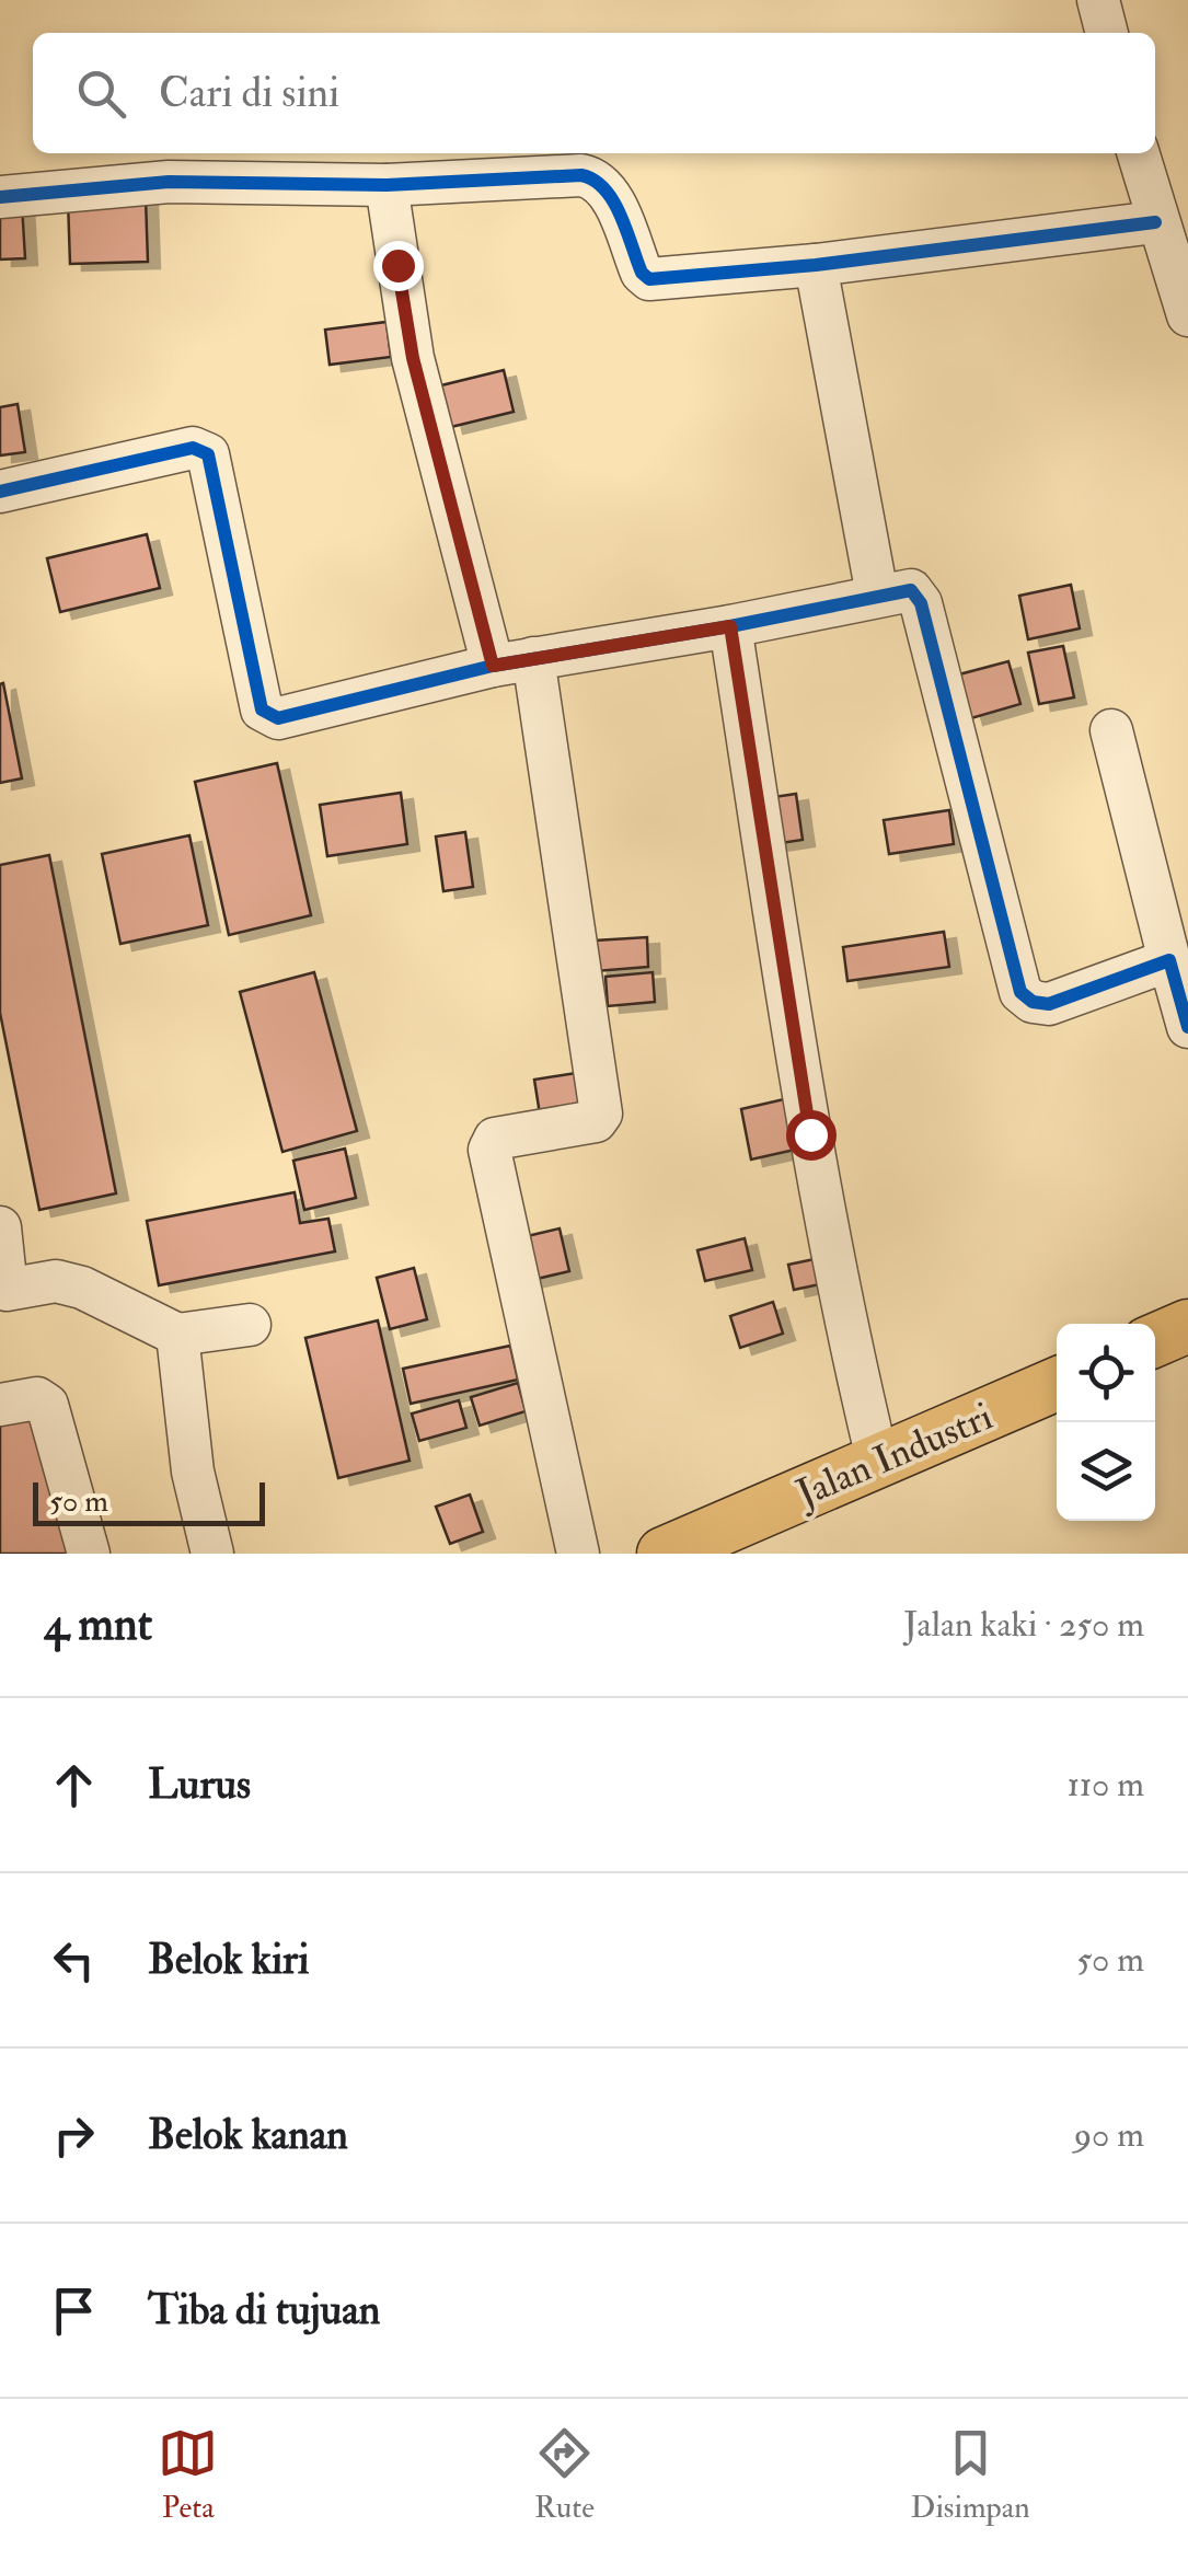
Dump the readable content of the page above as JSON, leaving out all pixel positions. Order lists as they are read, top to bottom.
{
  "streets": {
    "main road": ["Jalan Industri"]
  },
  "scale_bar": "50 m",
  "page": {
    "search": "Cari di sini",
    "scale": "50 m",
    "heading": ["4 mnt", "Jalan kaki · 250 m"],
    "list": [
      ["Lurus", "110 m"],
      ["Belok kiri", "50 m"],
      ["Belok kanan", "90 m"],
      "Tiba di tujuan"
    ],
    "nav": ["Peta", "Rute", "Disimpan"]
  }
}
